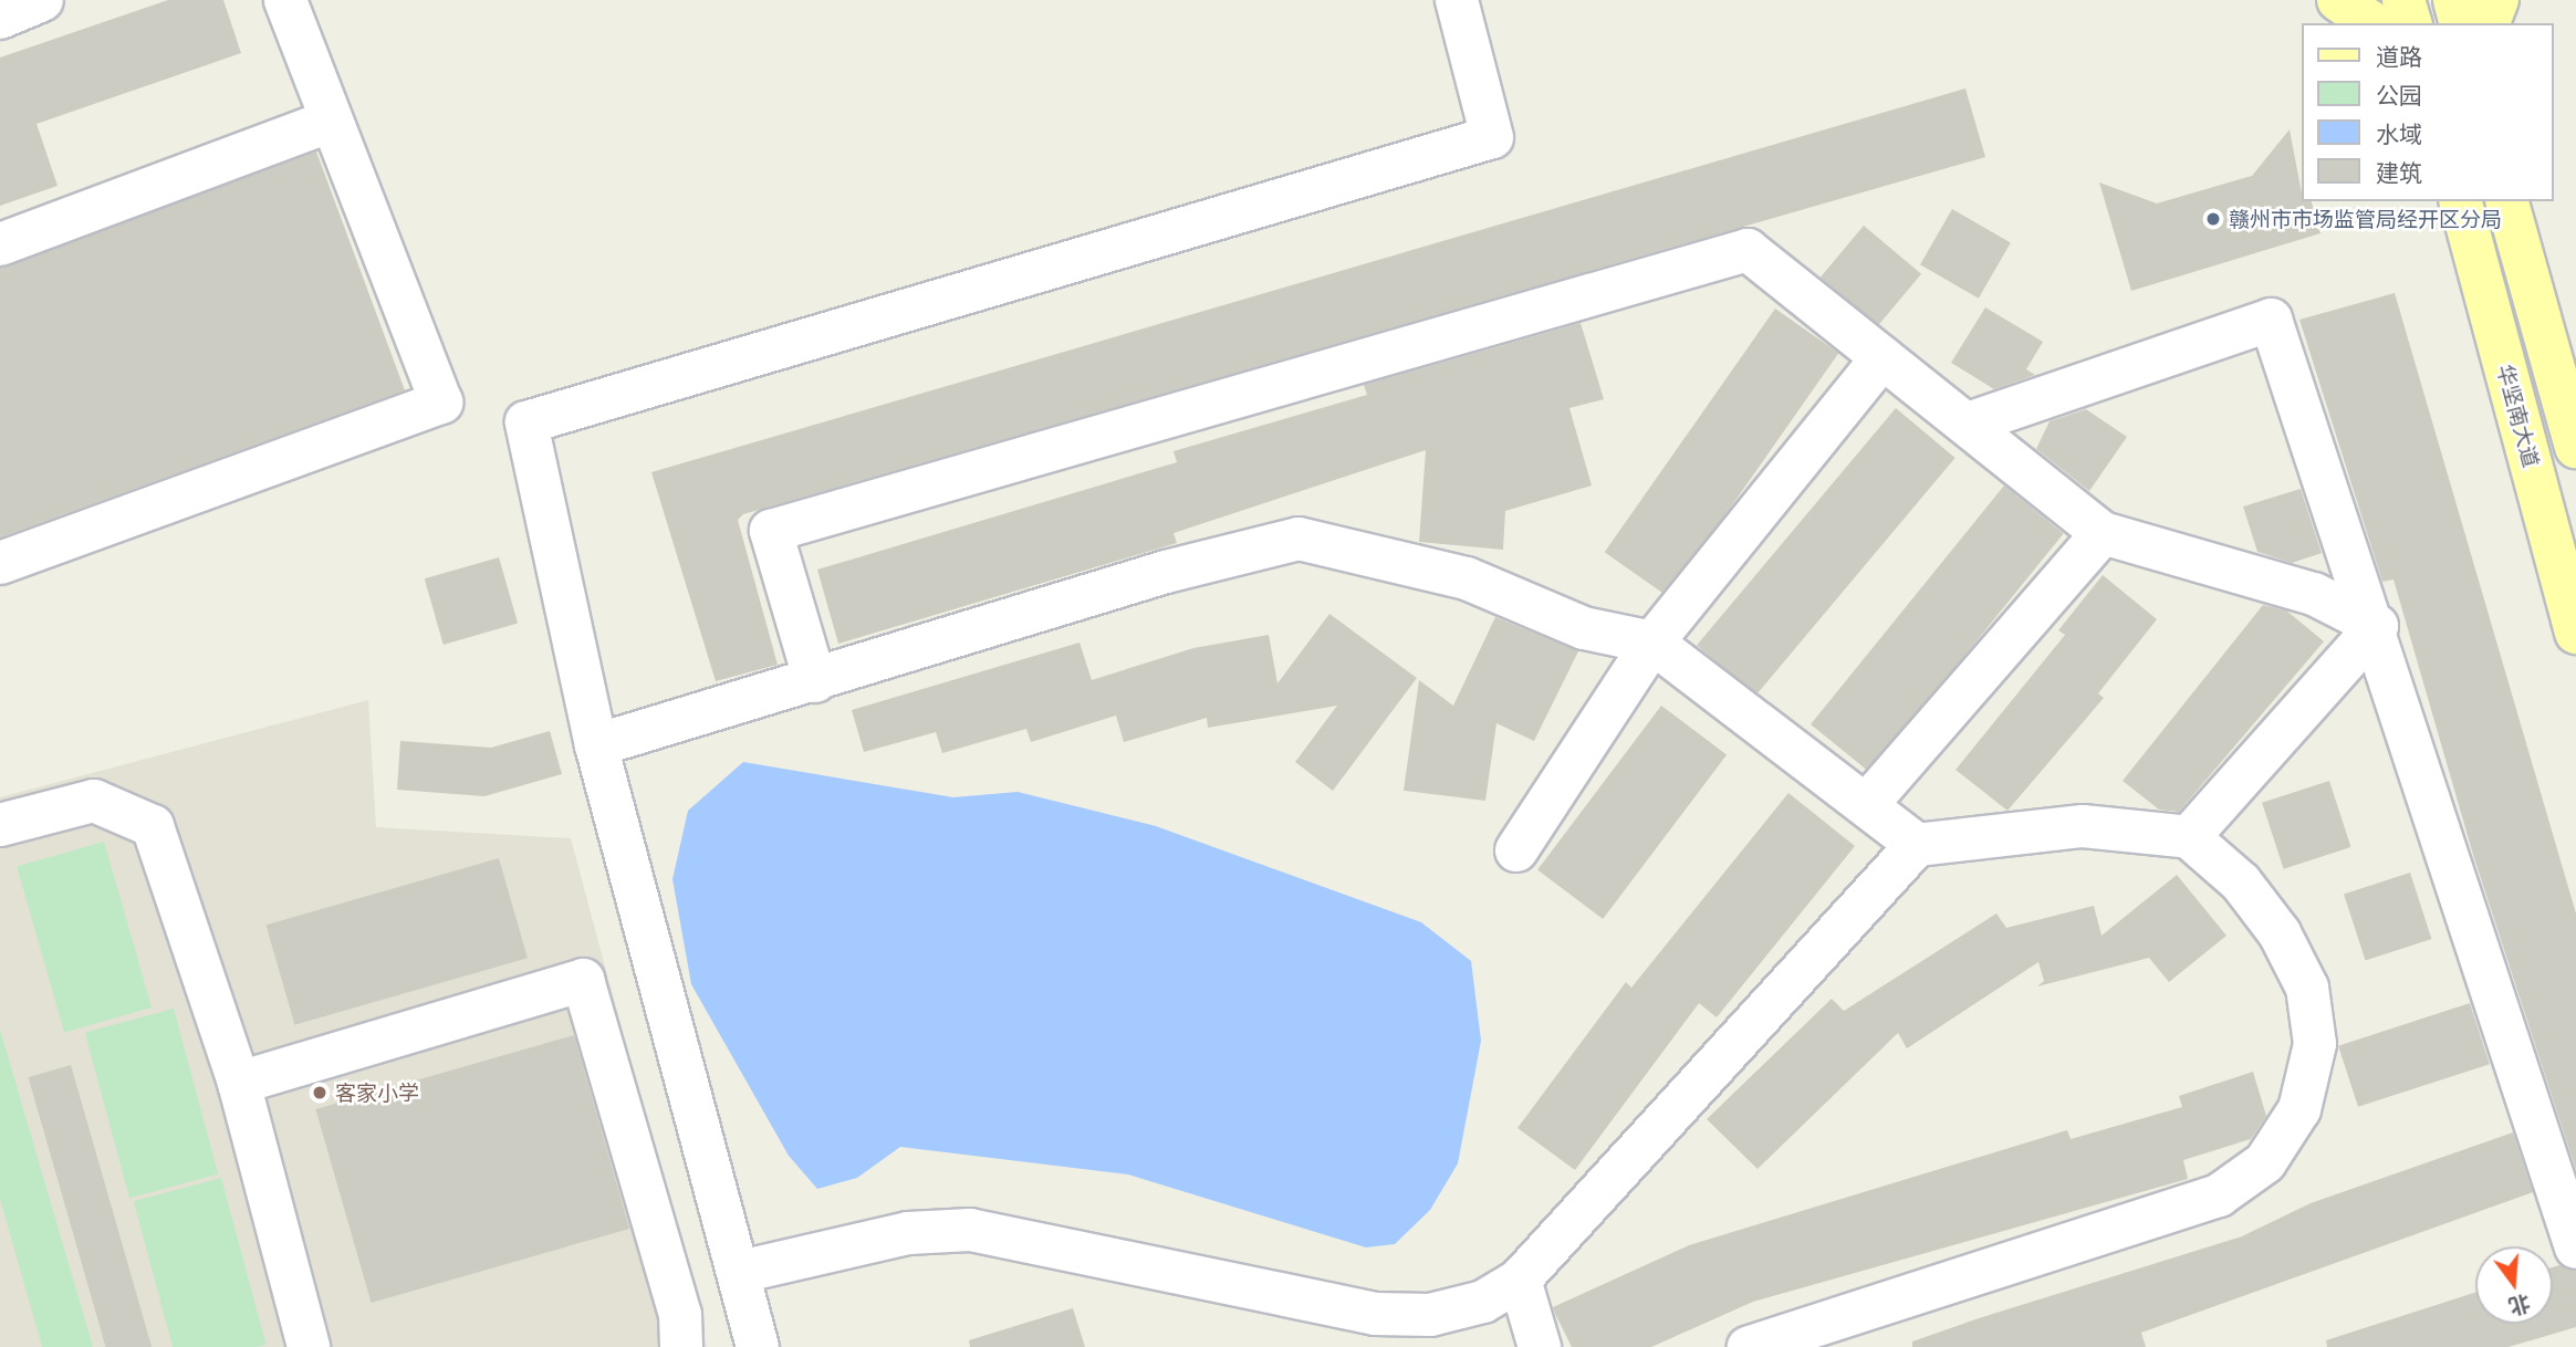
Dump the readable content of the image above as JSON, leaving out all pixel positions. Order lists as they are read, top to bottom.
{
  "streets": {
    "main road": ["华坚南大道"]
  },
  "places": ["赣州市市场监管局经开区分局", "客家小学"],
  "legend": [
    "道路",
    "公园",
    "水域",
    "建筑"
  ],
  "north": "bottom"
}
